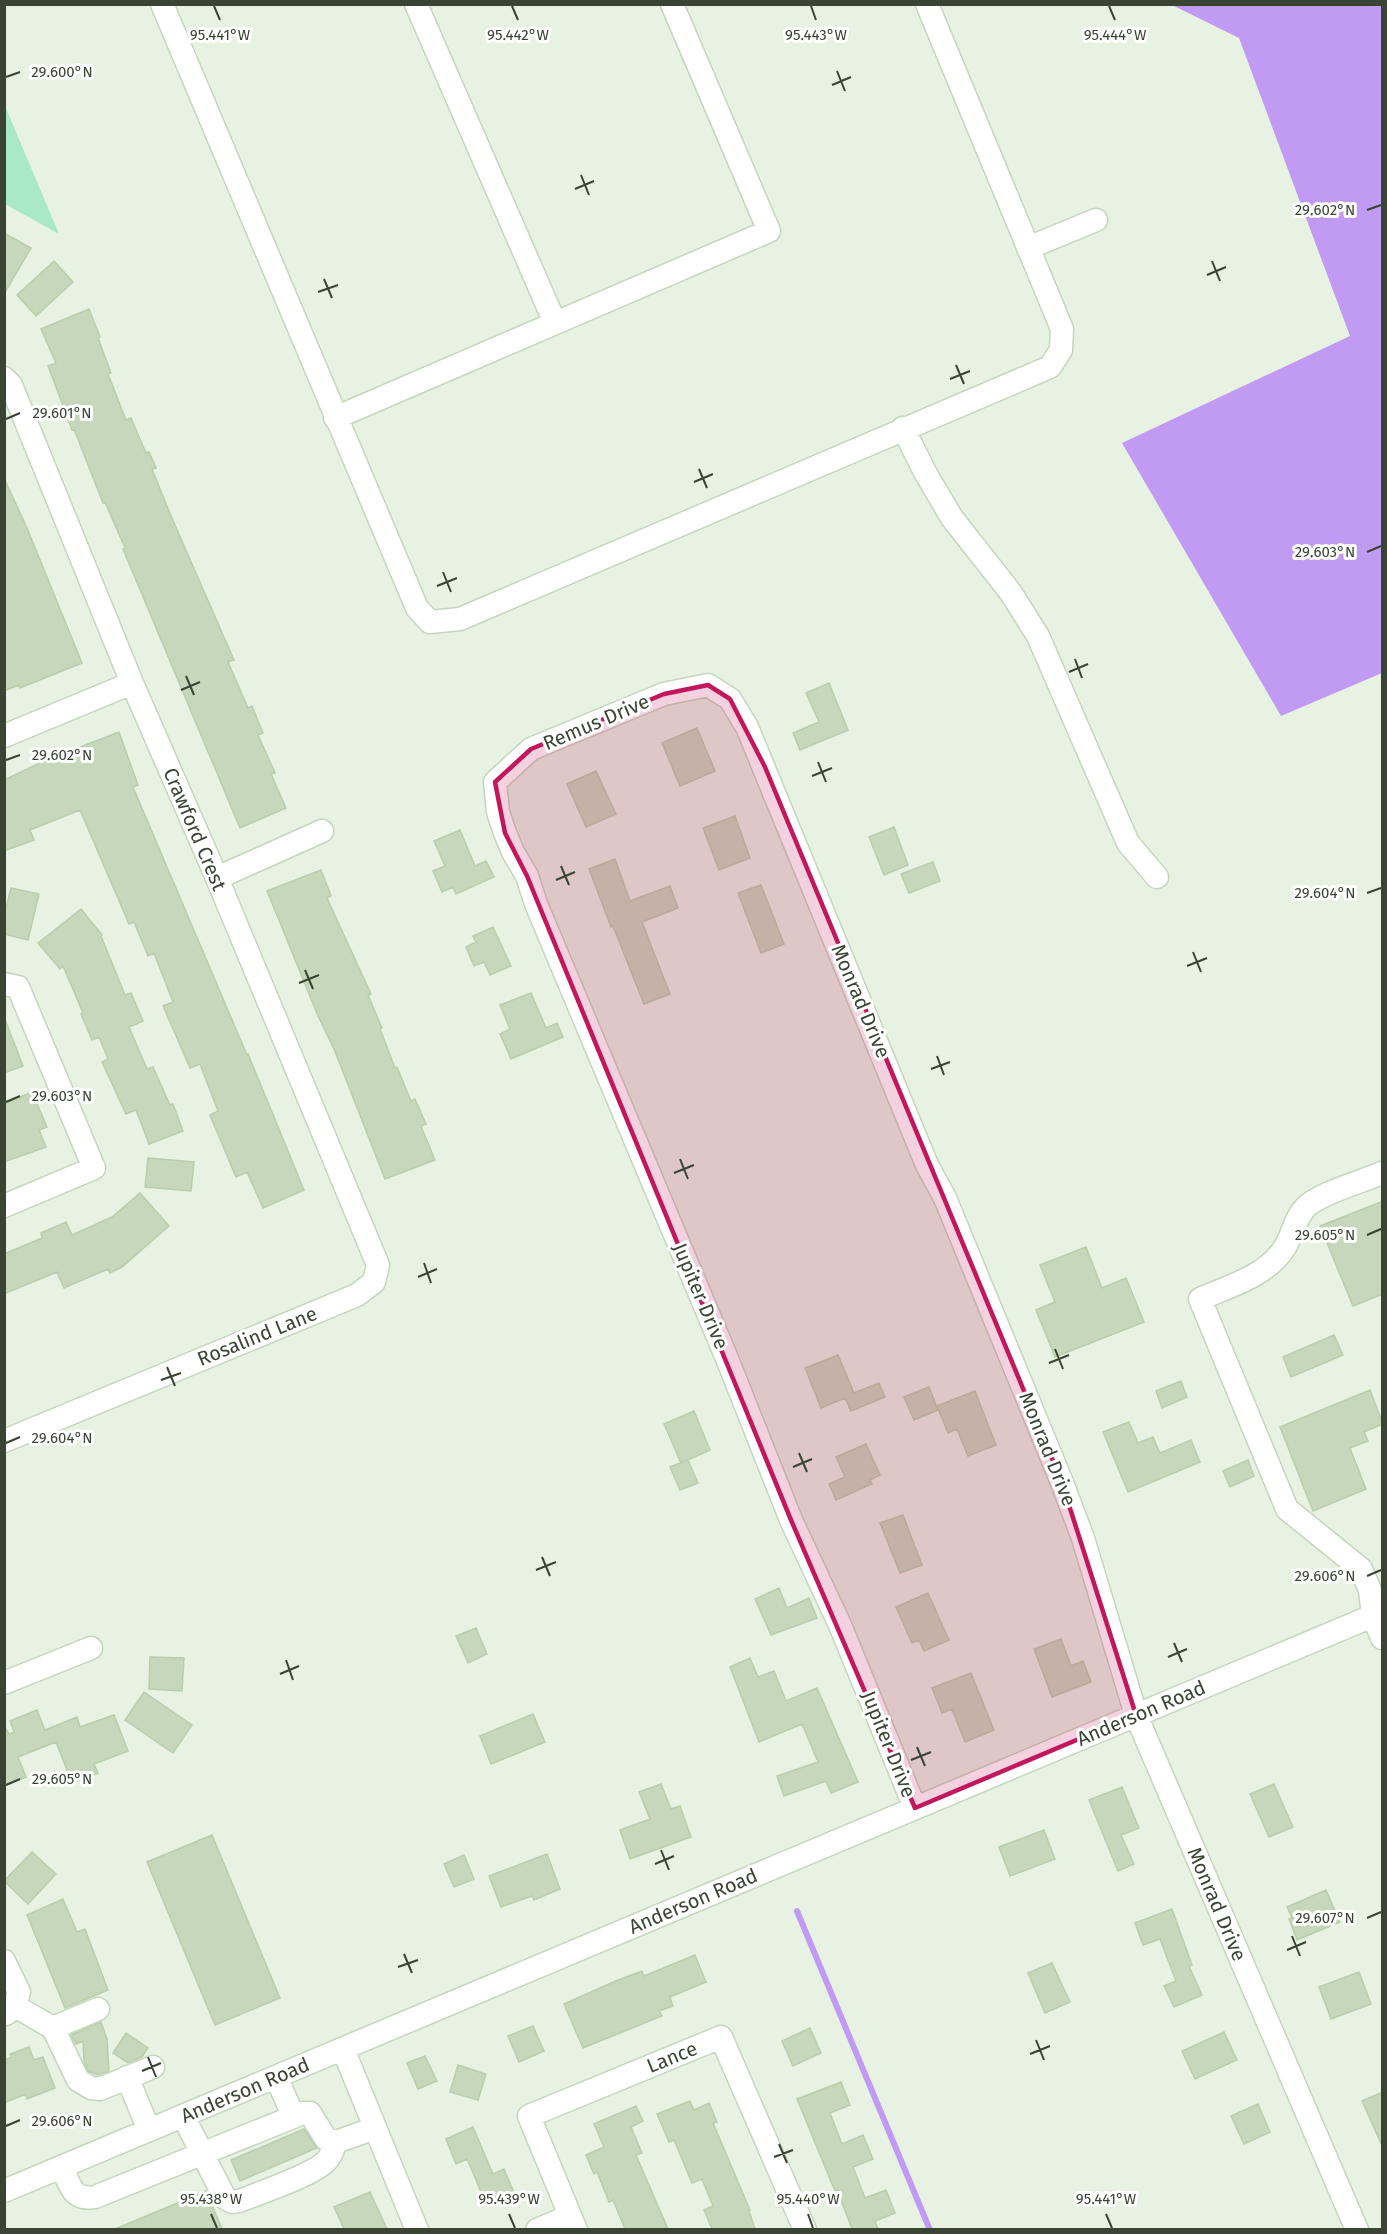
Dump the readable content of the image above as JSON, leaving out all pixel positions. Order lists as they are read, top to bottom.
{
  "streets": {
    "street": [
      "Remus Drive",
      "Crawford Crest",
      "Monrad Drive",
      "Jupiter Drive",
      "Rosalind Lane",
      "Anderson Road",
      "Lance"
    ]
  },
  "crossings": [
    ["Remus Drive", "Monrad Drive"],
    ["Remus Drive", "Jupiter Drive"],
    ["Crawford Crest", "Rosalind Lane"],
    ["Monrad Drive", "Anderson Road"],
    ["Jupiter Drive", "Anderson Road"]
  ],
  "coordinates": [
    "95.441°W",
    "95.443°W",
    "95.444°W",
    "95.442°W",
    "29.600°N",
    "29.602°N",
    "29.601°N",
    "29.603°N",
    "29.604°N",
    "29.605°N",
    "29.606°N",
    "29.607°N",
    "95.438°W",
    "95.439°W",
    "95.440°W"
  ]
}
